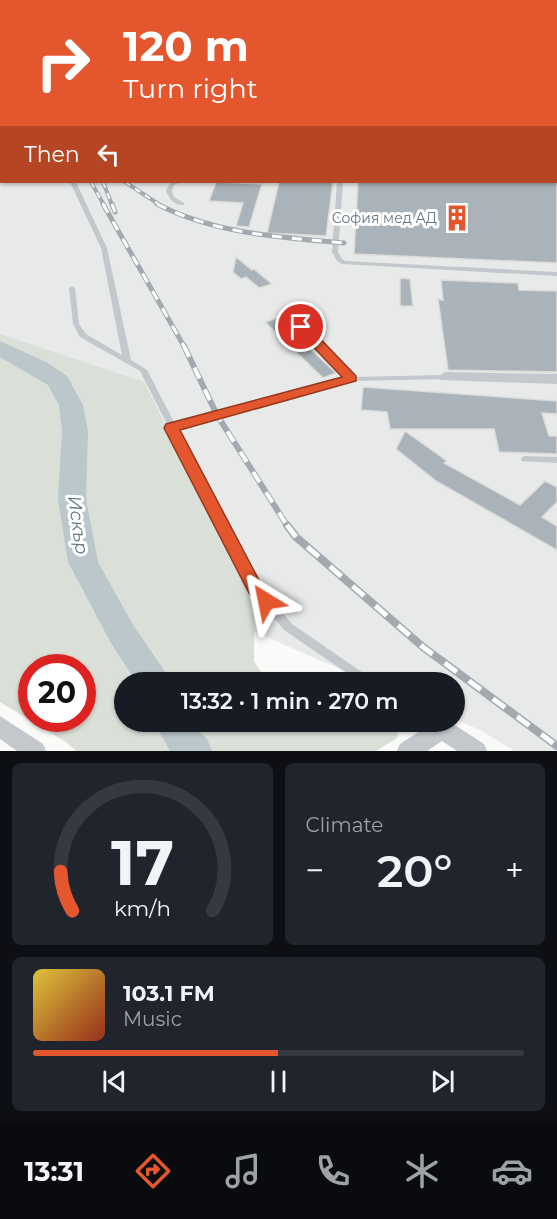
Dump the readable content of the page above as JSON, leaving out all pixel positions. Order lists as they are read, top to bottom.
{
  "water": ["Искър"],
  "places": {
    "building": ["София мед АД"]
  },
  "page": {
    "turn": ["120 m", "Turn right"],
    "then": "Then",
    "limit": "20",
    "trip": "13:32 · 1 min · 270 m",
    "tile": "Climate",
    "heat": ["−", "20°", "+"],
    "song": ["103.1 FM", "Music"],
    "tabs": "13:31",
    "gauge": ["17", "km/h"]
  }
}
